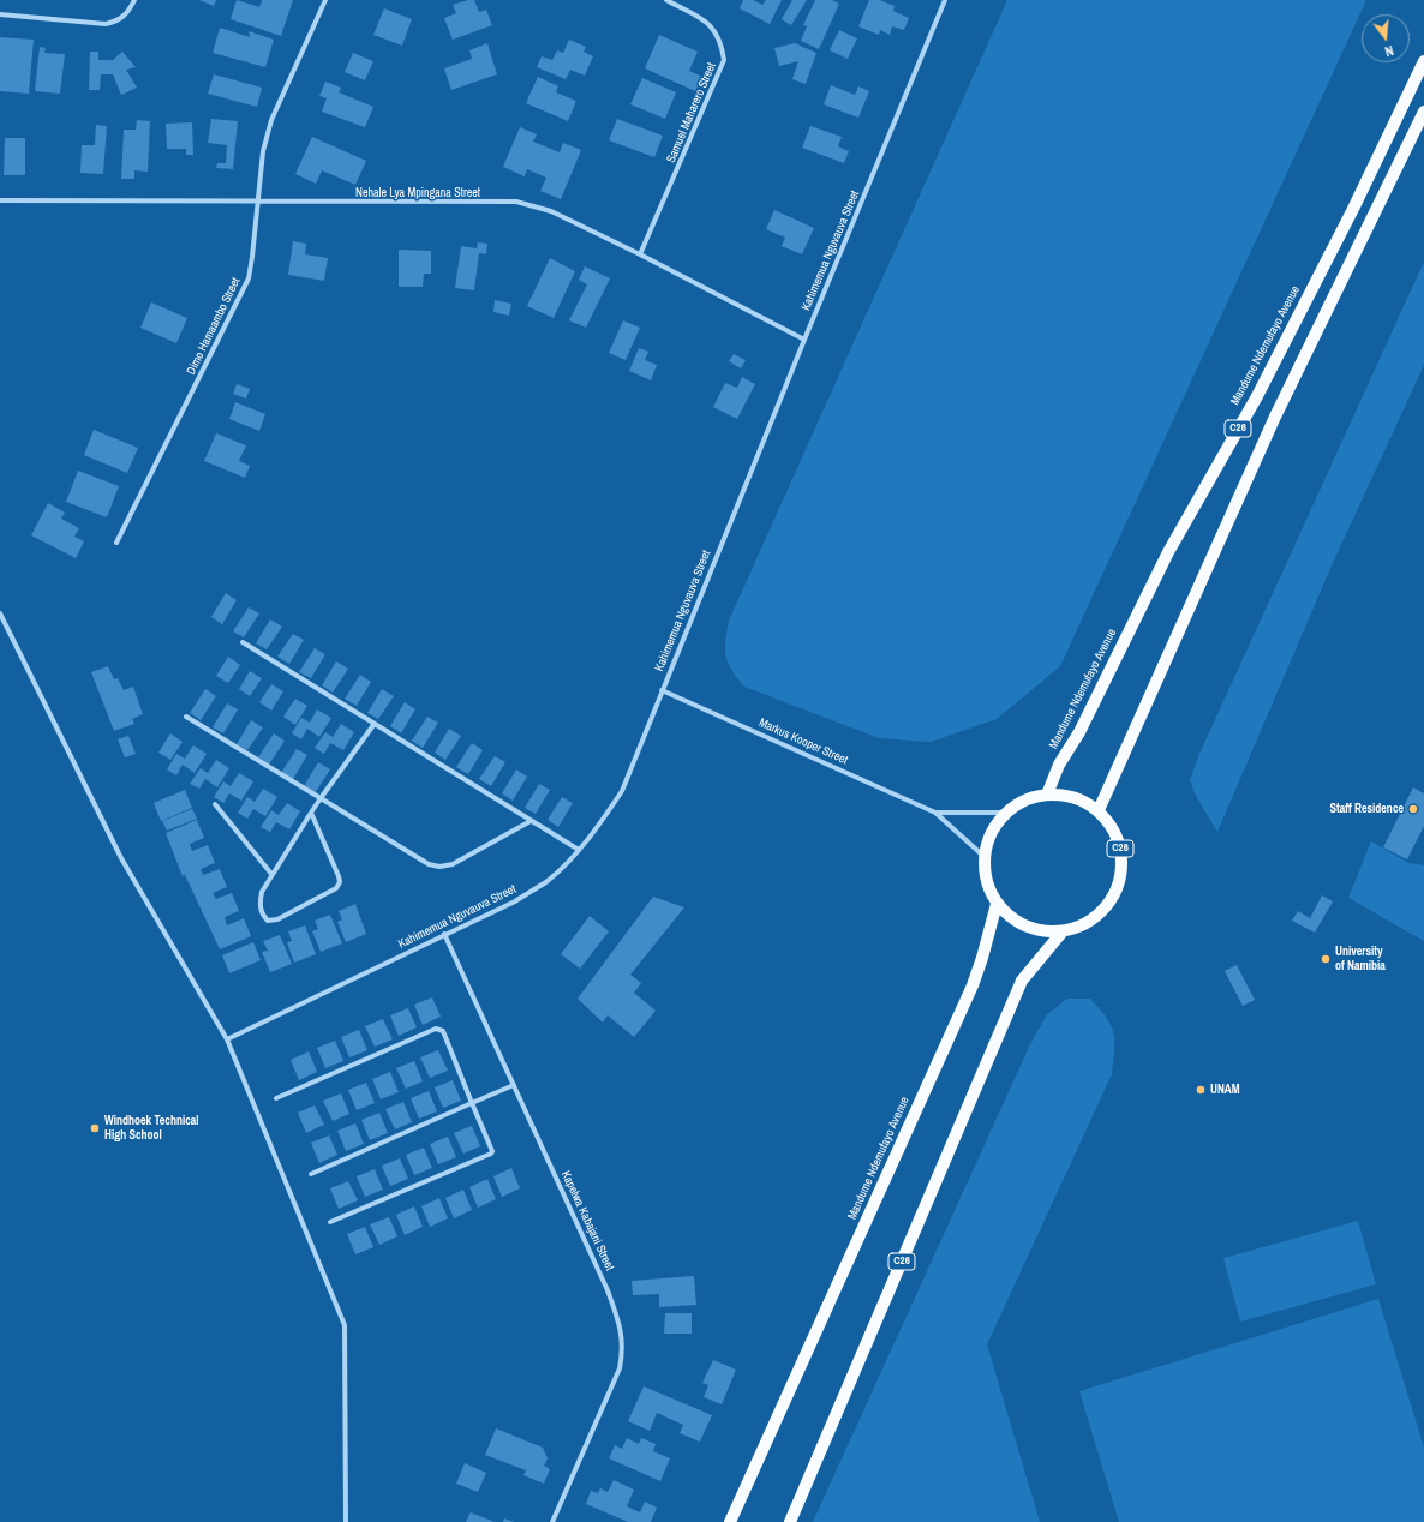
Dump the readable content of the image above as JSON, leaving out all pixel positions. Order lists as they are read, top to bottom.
{
  "streets": {
    "main road": ["Mandume Ndemufayo Avenue", "C26"],
    "street": [
      "Samuel Maharero Street",
      "Nehale Lya Mpingana Street",
      "Kahimemua Nguvauva Street",
      "Dimo Hamaambo Street",
      "Markus Kooper Street",
      "Kapelwa Kabajani Street"
    ]
  },
  "crossings": [
    ["Samuel Maharero Street", "Nehale Lya Mpingana Street"],
    ["Nehale Lya Mpingana Street", "Kahimemua Nguvauva Street"],
    ["Nehale Lya Mpingana Street", "Dimo Hamaambo Street"],
    ["Kahimemua Nguvauva Street", "Markus Kooper Street"],
    ["Kahimemua Nguvauva Street", "Kapelwa Kabajani Street"],
    ["Mandume Ndemufayo Avenue", "C26"]
  ],
  "places": [
    "Staff Residence",
    "University of Namibia",
    "UNAM",
    "Windhoek Technical High School"
  ],
  "north": "bottom"
}
